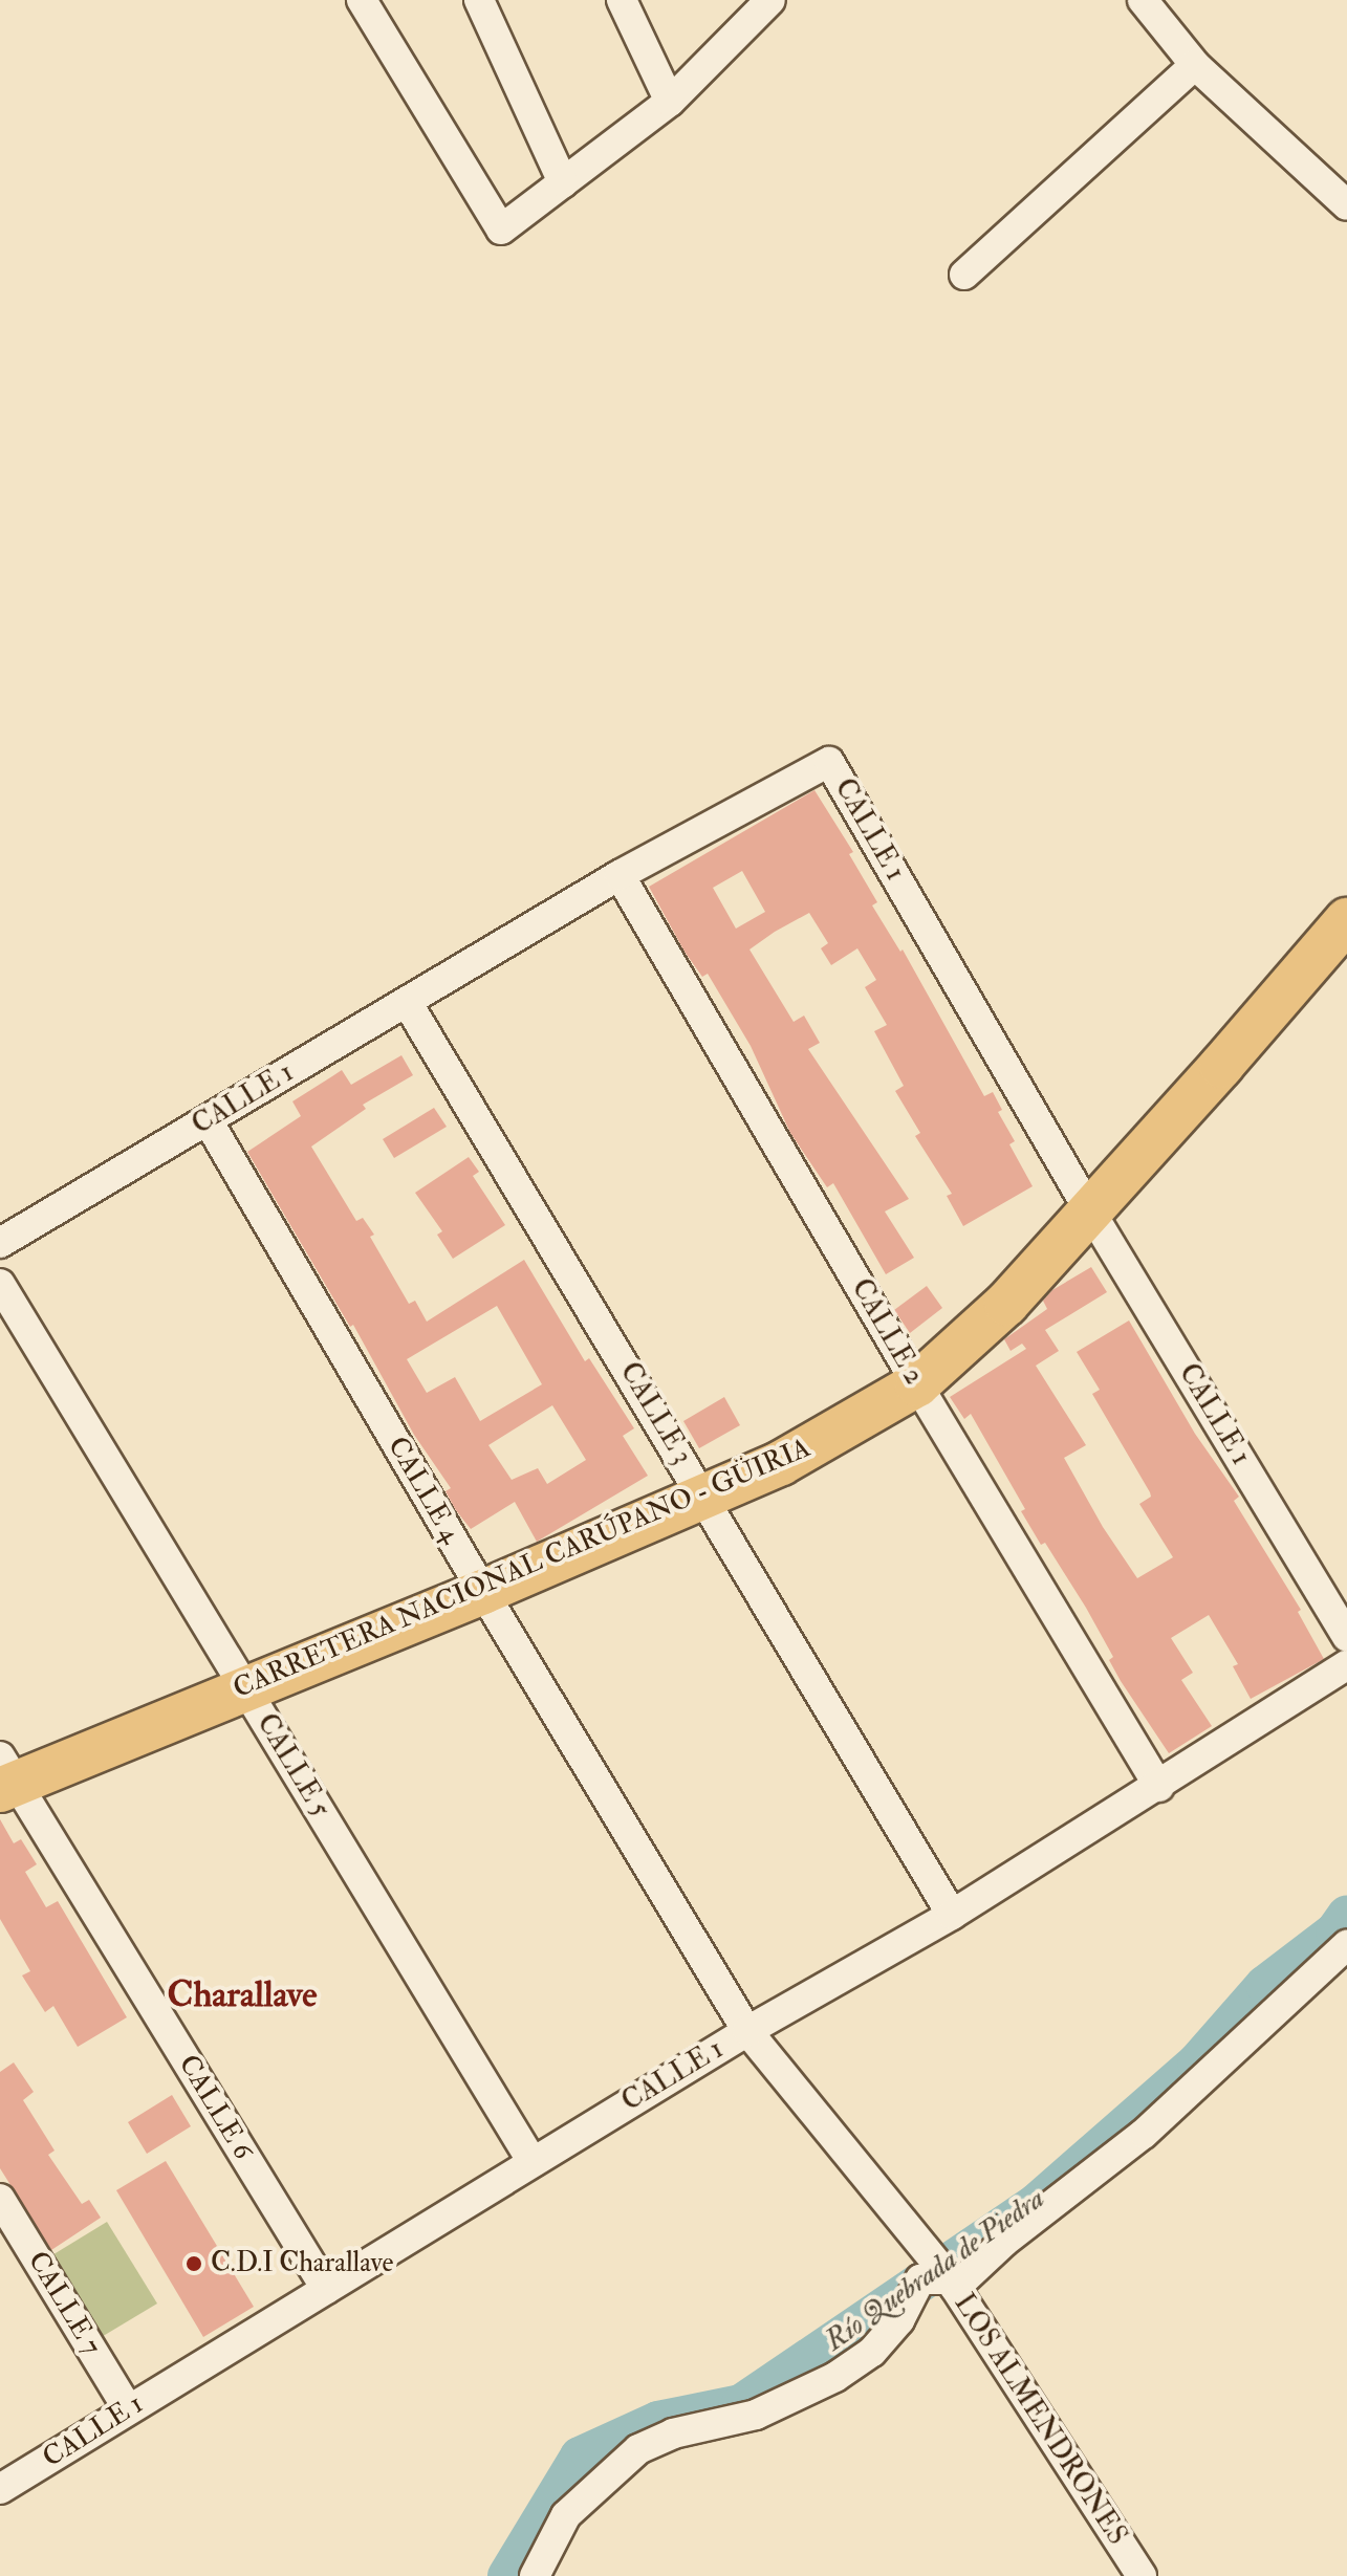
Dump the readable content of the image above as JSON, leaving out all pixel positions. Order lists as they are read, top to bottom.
{
  "streets": {
    "highway": ["CARRETERA NACIONAL CARÚPANO - GÜIRIA"],
    "street": [
      "CALLE 1",
      "CALLE 2",
      "CALLE 3",
      "CALLE 4",
      "CALLE 5",
      "CALLE 6",
      "CALLE 7",
      "LOS ALMENDRONES"
    ]
  },
  "crossings": [
    ["CALLE 1", "CALLE 2"],
    ["CALLE 1", "CALLE 3"],
    ["CALLE 1", "CALLE 4"],
    ["CALLE 1", "CARRETERA NACIONAL CARÚPANO - GÜIRIA"],
    ["CALLE 1", "CALLE 5"],
    ["CALLE 1", "CALLE 6"],
    ["CALLE 1", "CALLE 7"],
    ["CALLE 1", "LOS ALMENDRONES"],
    ["CALLE 2", "CARRETERA NACIONAL CARÚPANO - GÜIRIA"],
    ["CALLE 3", "CARRETERA NACIONAL CARÚPANO - GÜIRIA"],
    ["CALLE 4", "CARRETERA NACIONAL CARÚPANO - GÜIRIA"],
    ["CALLE 4", "LOS ALMENDRONES"],
    ["CARRETERA NACIONAL CARÚPANO - GÜIRIA", "CALLE 5"],
    ["CARRETERA NACIONAL CARÚPANO - GÜIRIA", "CALLE 6"]
  ],
  "districts": ["Charallave"],
  "water": ["Río Quebrada de Piedra"],
  "places": ["C.D.I Charallave"]
}
